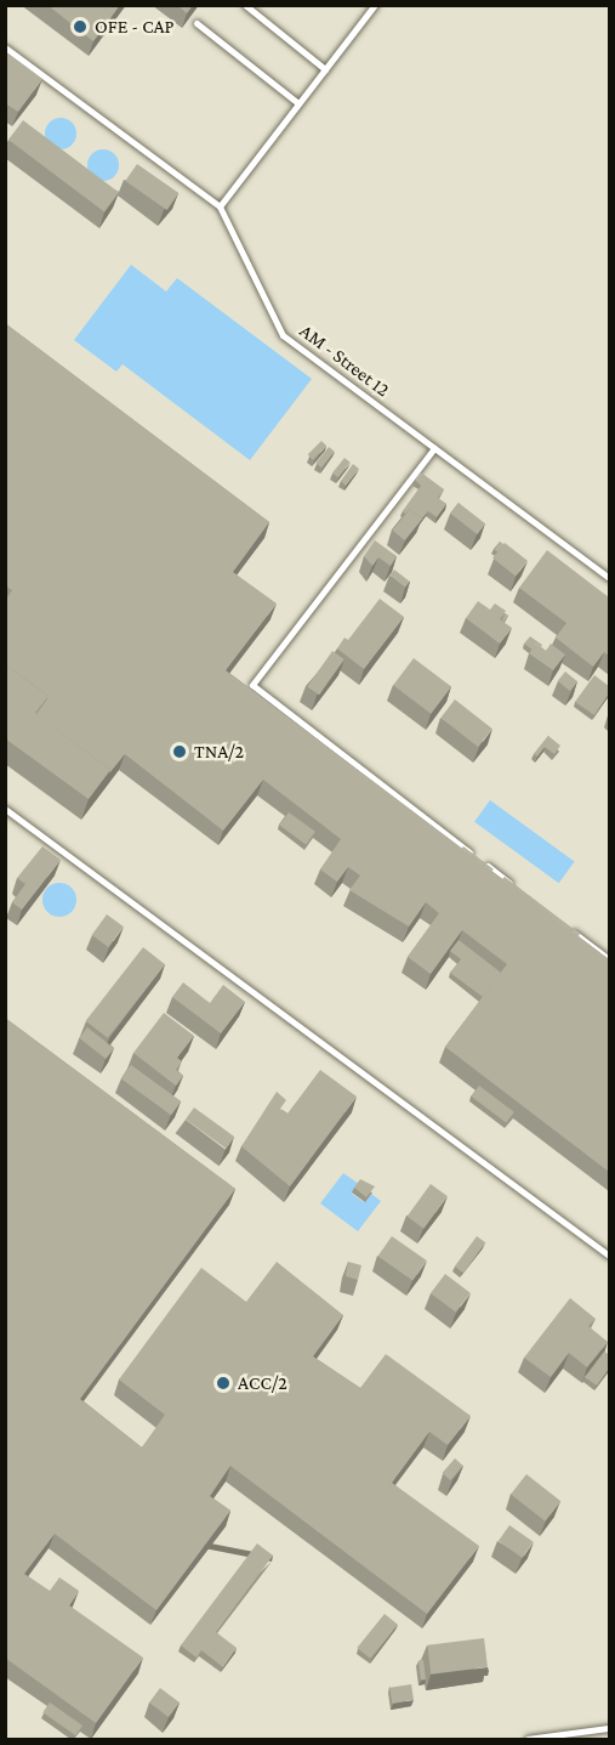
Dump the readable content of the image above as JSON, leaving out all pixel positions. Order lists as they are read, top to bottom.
{
  "streets": {
    "lane": ["AM - Street 12"]
  },
  "places": ["OFE - CAP", "TNA/2", "ACC/2"]
}
